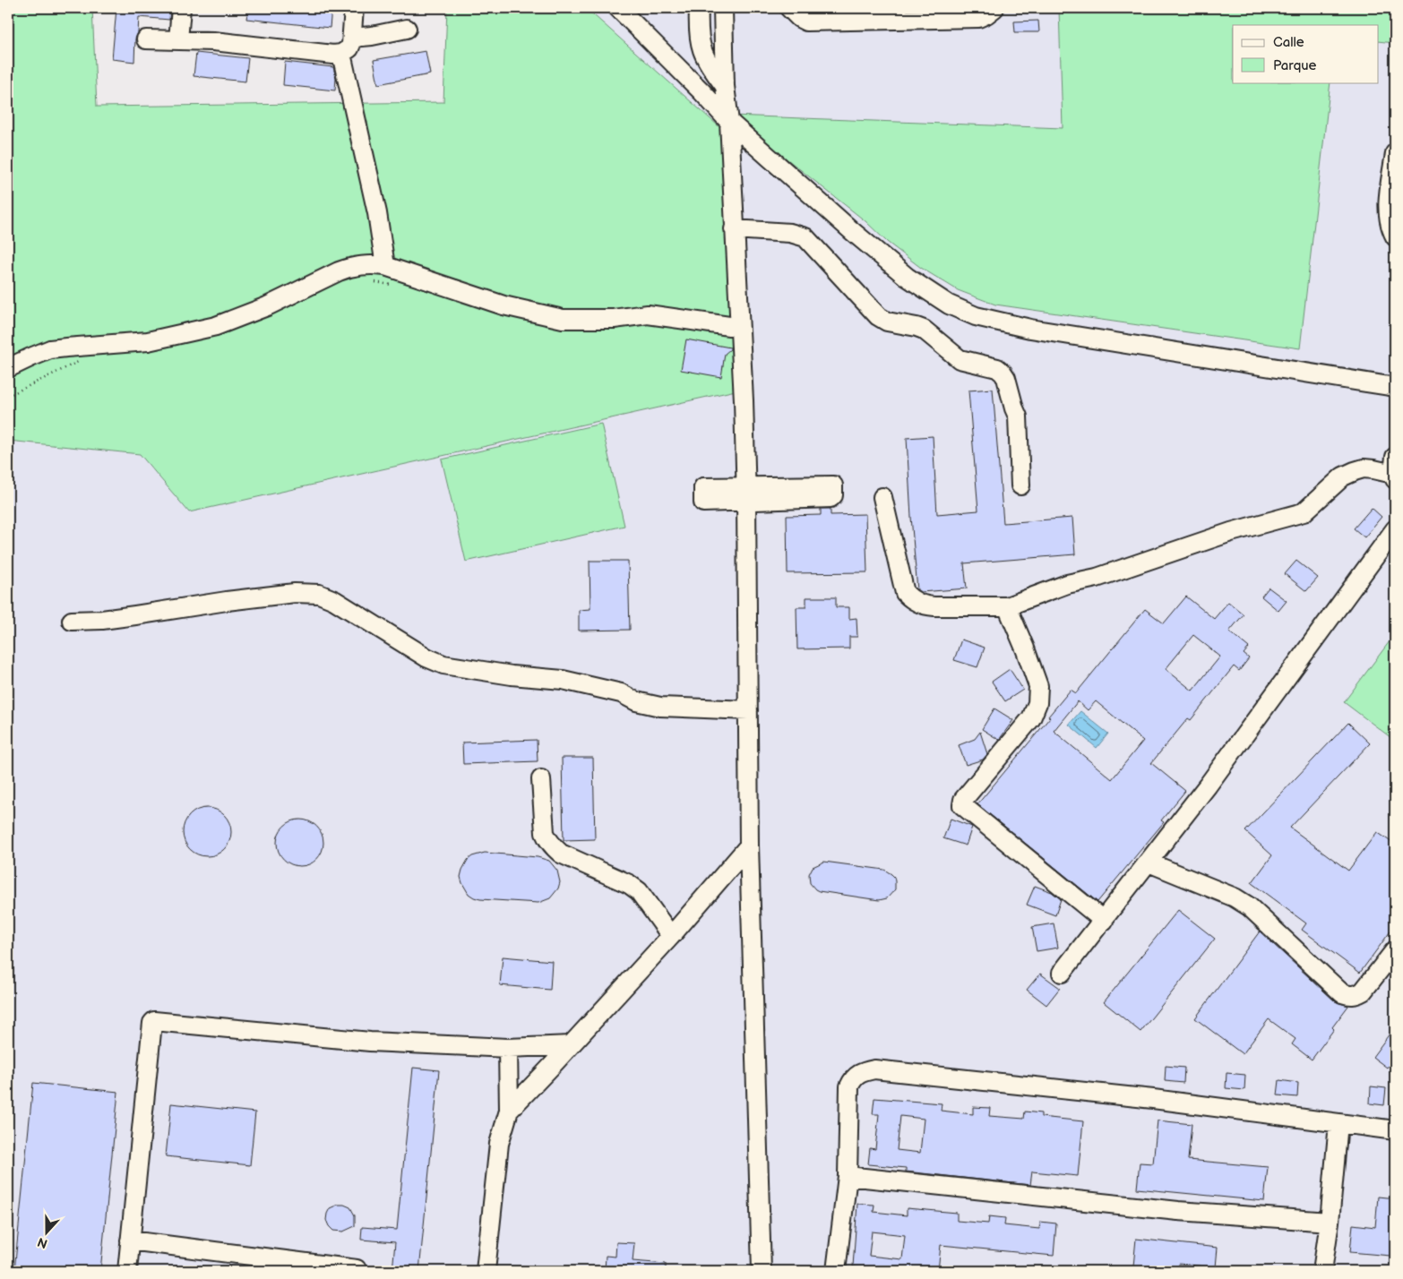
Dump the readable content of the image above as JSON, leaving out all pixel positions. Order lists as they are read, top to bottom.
{
  "legend": ["Calle", "Parque"],
  "north": "bottom"
}
